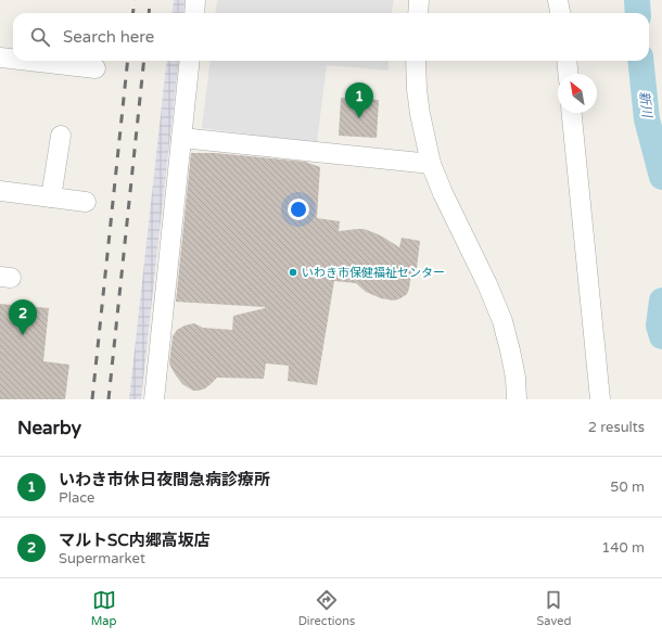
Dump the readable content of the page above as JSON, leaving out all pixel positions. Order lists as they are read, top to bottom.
{
  "water": ["新川"],
  "places": ["いわき市保健福祉センター"],
  "north": "top left",
  "page": {
    "search": "Search here",
    "pins": ["1", "2"],
    "heading": ["Nearby", "2 results"],
    "list": [
      {
        "mark": "1",
        "name": "いわき市休日夜間急病診療所",
        "note": "Place",
        "value": "50 m"
      },
      {
        "mark": "2",
        "name": "マルトSC内郷高坂店",
        "note": "Supermarket",
        "value": "140 m"
      }
    ],
    "nav": ["Map", "Directions", "Saved"]
  }
}
